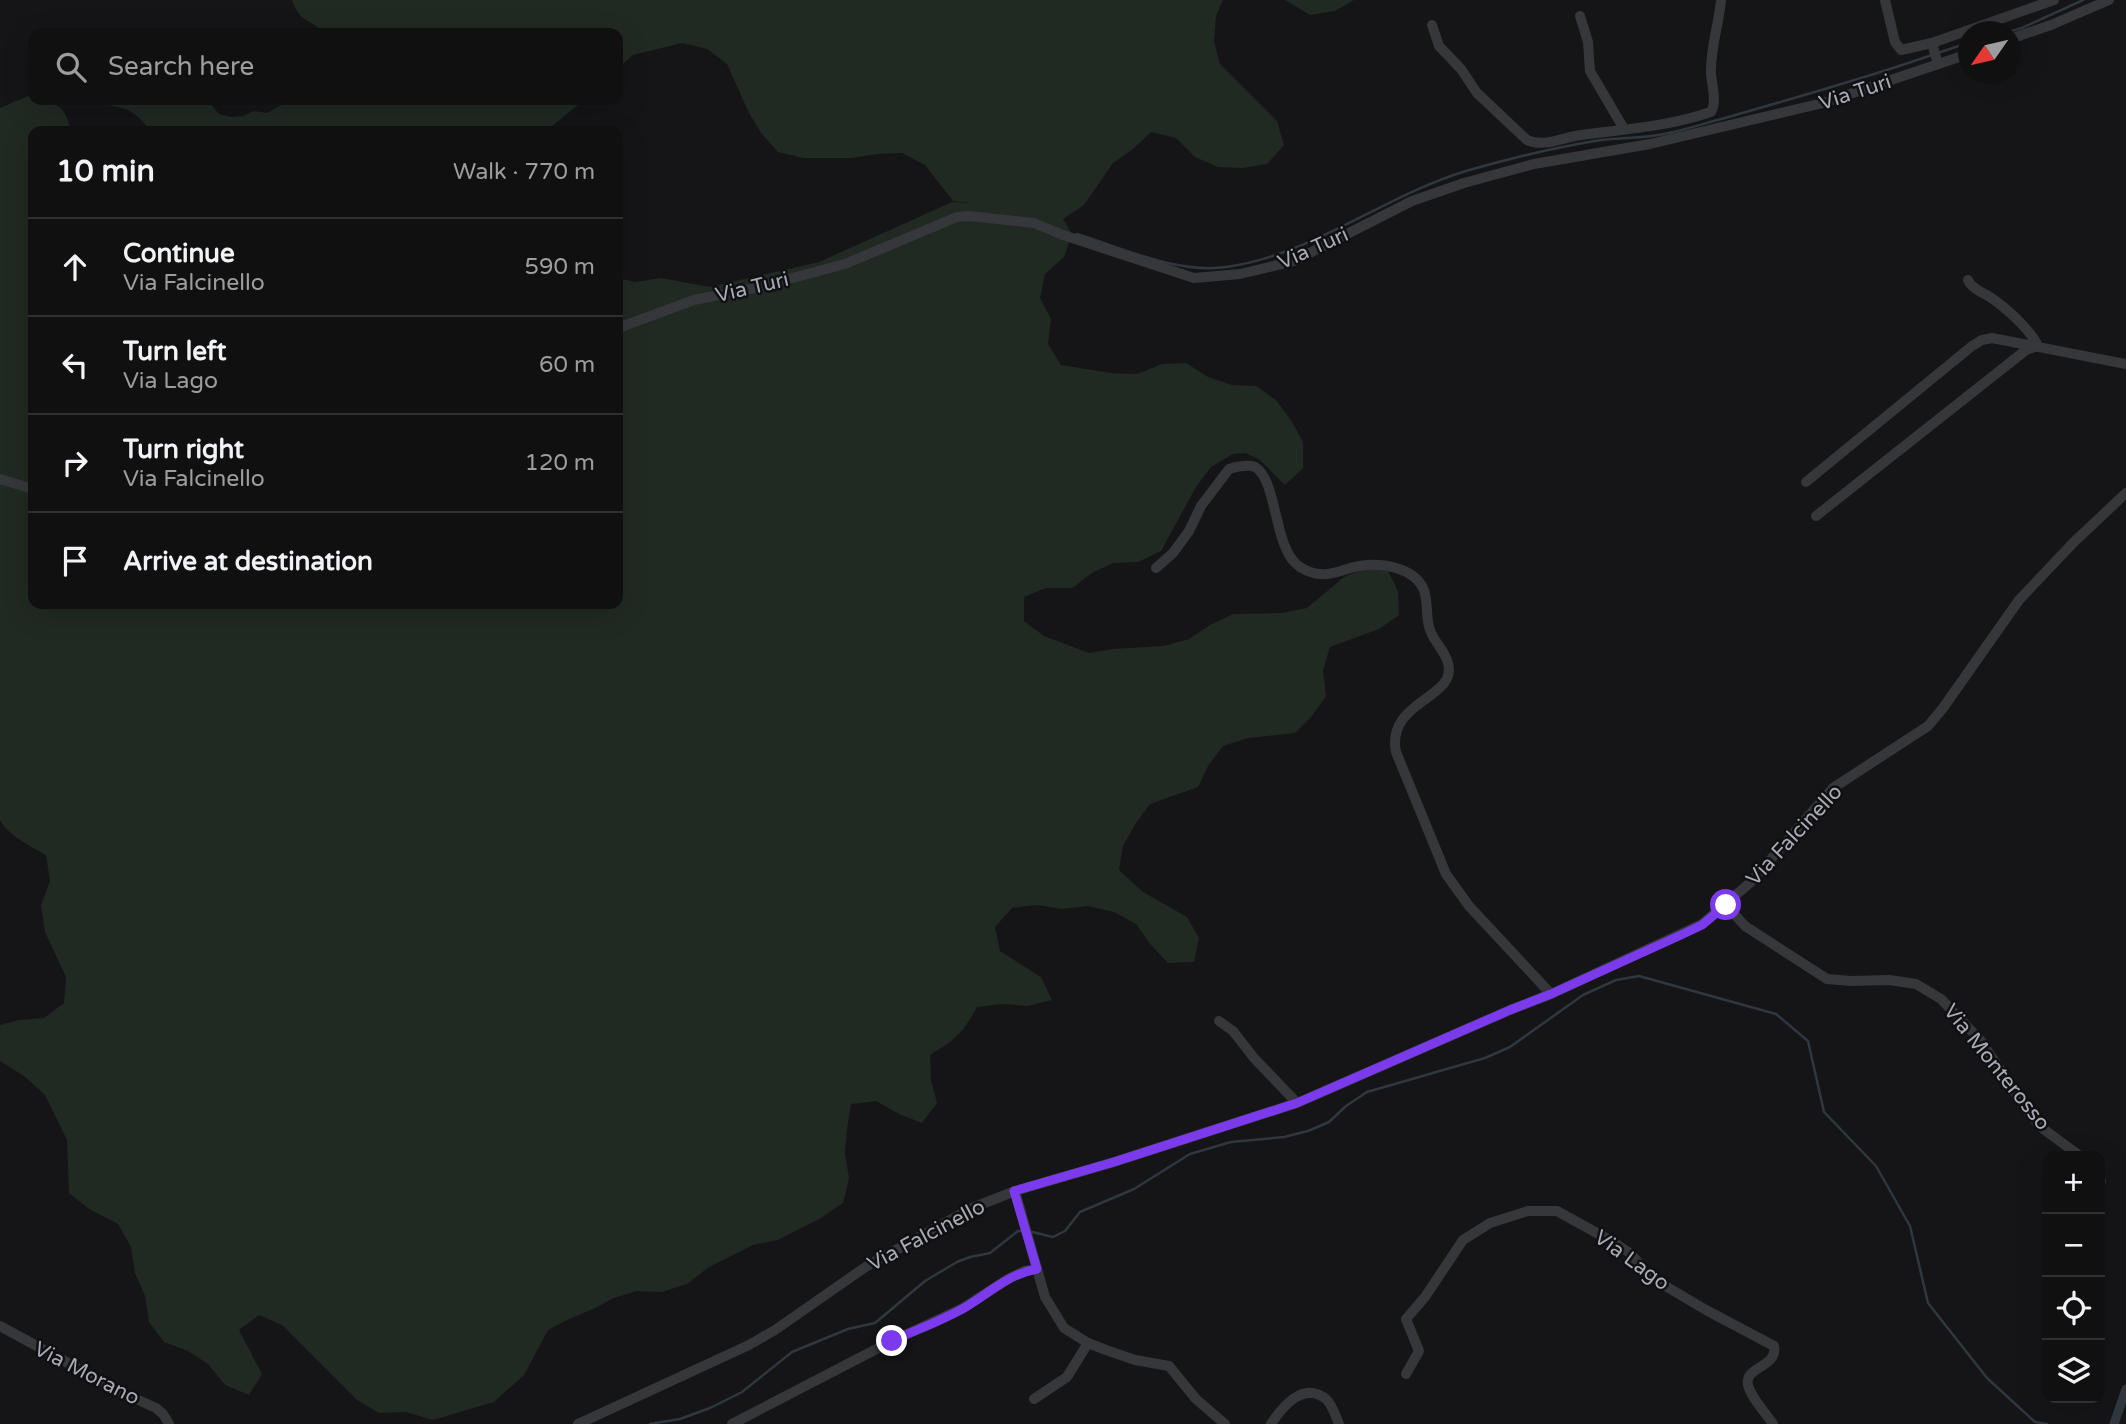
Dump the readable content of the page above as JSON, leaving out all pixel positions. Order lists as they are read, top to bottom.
{
  "streets": {
    "street": [
      "Via Turi",
      "Via Falcinello",
      "Via Monterosso",
      "Via Lago",
      "Via Morano"
    ]
  },
  "crossings": [
    ["Via Falcinello", "Via Monterosso"]
  ],
  "north": "bottom left",
  "page": {
    "search": "Search here",
    "heading": ["10 min", "Walk · 770 m"],
    "list": [
      ["Continue", "Via Falcinello", "590 m"],
      ["Turn left", "Via Lago", "60 m"],
      ["Turn right", "Via Falcinello", "120 m"],
      "Arrive at destination"
    ],
    "map_buttons": ["+", "−"]
  }
}
